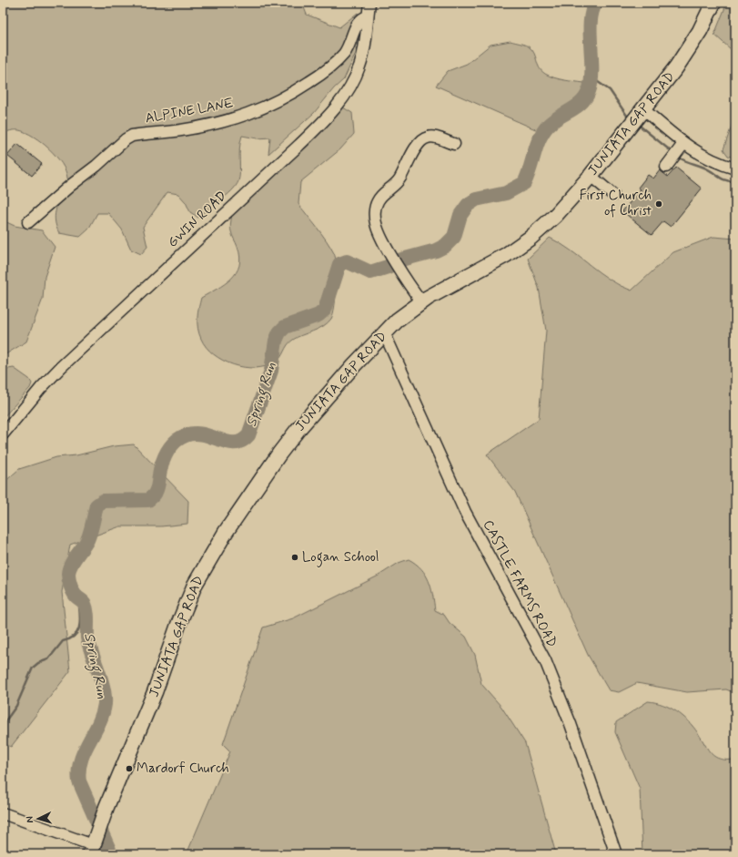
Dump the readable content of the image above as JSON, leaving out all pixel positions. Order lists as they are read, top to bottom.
{
  "streets": {
    "main road": ["JUNIATA GAP ROAD"],
    "street": ["ALPINE LANE", "GWIN ROAD", "CASTLE FARMS ROAD"]
  },
  "crossings": [
    ["ALPINE LANE", "GWIN ROAD"],
    ["JUNIATA GAP ROAD", "CASTLE FARMS ROAD"]
  ],
  "water": ["Spring Run"],
  "places": ["First Church of Christ", "Logan School", "Mardorf Church"],
  "north": "left"
}
